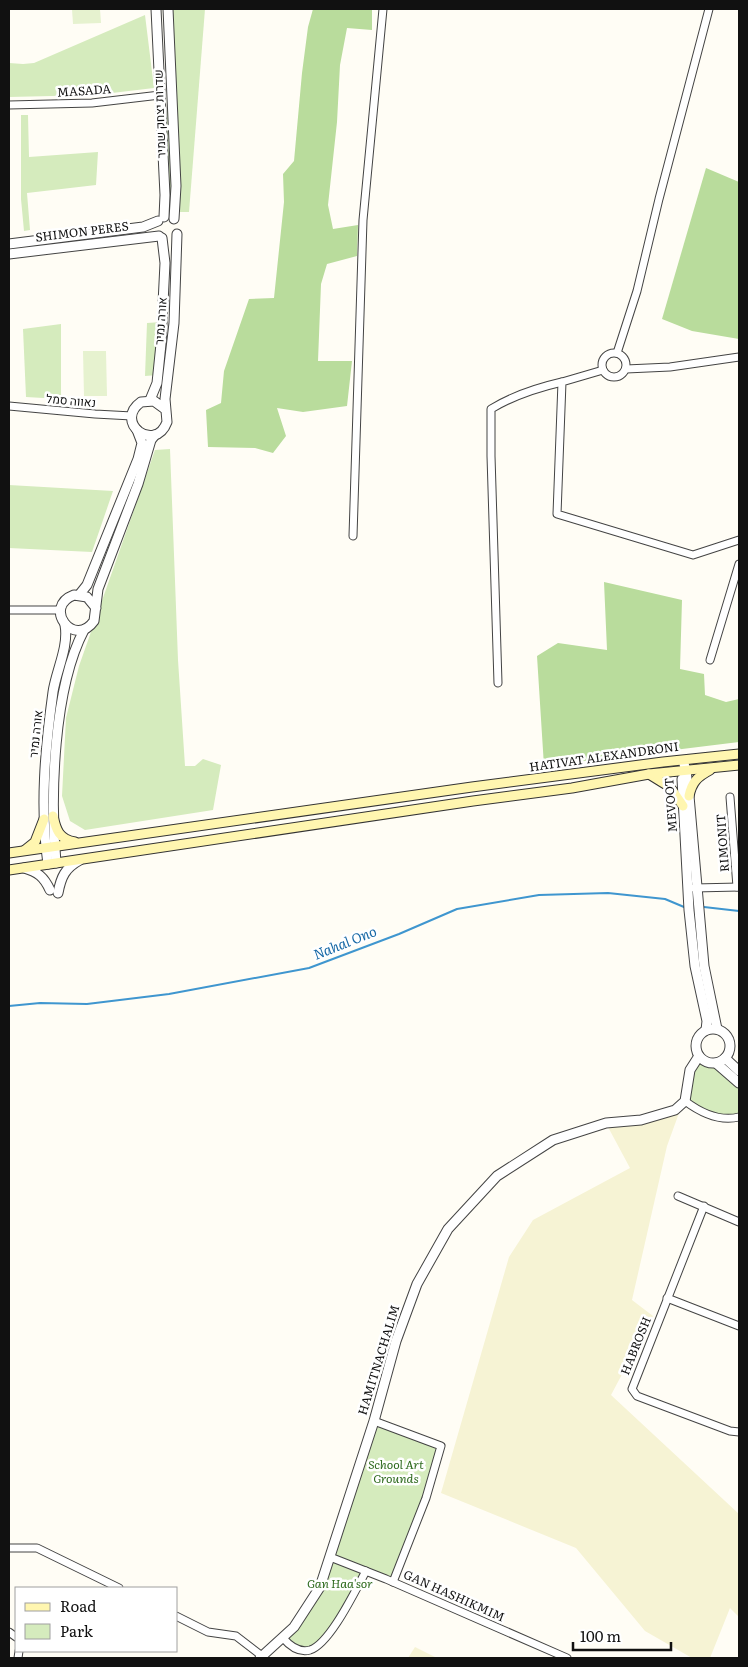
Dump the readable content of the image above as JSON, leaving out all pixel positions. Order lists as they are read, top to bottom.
{
  "streets": {
    "main road": ["HATIVAT ALEXANDRONI"],
    "street": [
      "MASADA",
      "שדרות יצחק שמיר",
      "SHIMON PERES",
      "אורה נמיר",
      "נאווה סמל",
      "MEVOOT",
      "RIMONIT",
      "HABROSH",
      "HAMITNACHALIM",
      "GAN HASHIKMIM"
    ]
  },
  "crossings": [
    ["MASADA", "שדרות יצחק שמיר"],
    ["שדרות יצחק שמיר", "SHIMON PERES"],
    ["שדרות יצחק שמיר", "אורה נמיר"],
    ["SHIMON PERES", "אורה נמיר"],
    ["אורה נמיר", "נאווה סמל"],
    ["אורה נמיר", "HATIVAT ALEXANDRONI"],
    ["HATIVAT ALEXANDRONI", "MEVOOT"],
    ["HAMITNACHALIM", "GAN HASHIKMIM"]
  ],
  "water": ["Nahal Ono"],
  "parks": ["School Art Grounds", "Gan Haa'sor"],
  "legend": ["Road", "Park"],
  "scale_bar": "100 m"
}
